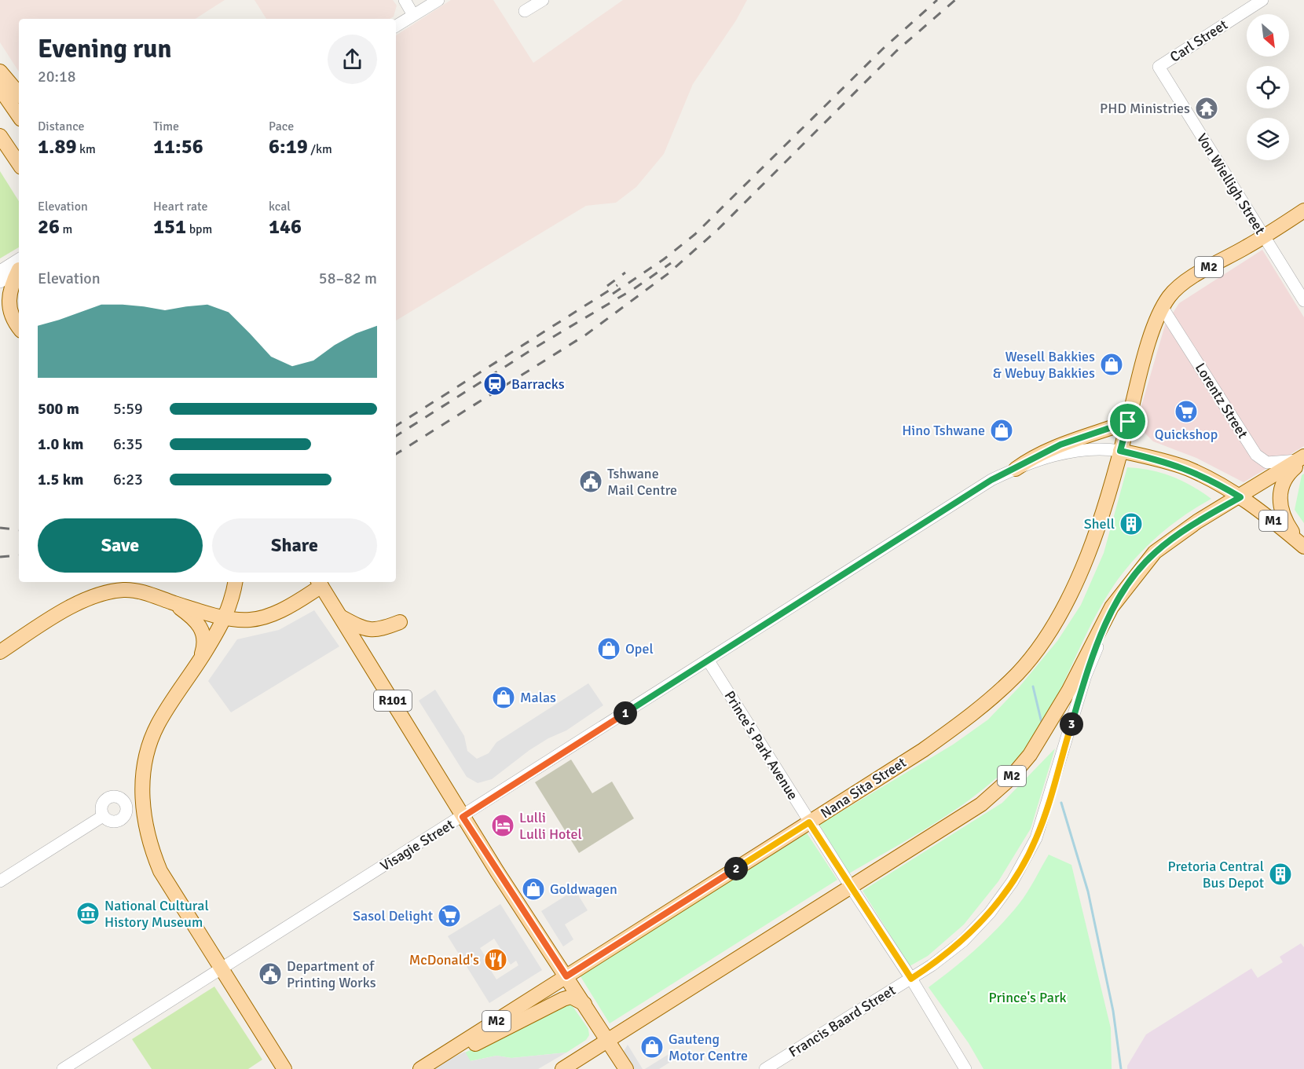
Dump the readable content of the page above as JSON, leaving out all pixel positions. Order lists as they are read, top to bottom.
{
  "streets": {
    "main road": [
      "M2",
      "M1",
      "R101",
      "Nana Sita Street"
    ],
    "street": [
      "Carl Street",
      "Von Wielligh Street",
      "Lorentz Street",
      "Prince's Park Avenue",
      "Visagie Street",
      "Francis Baard Street"
    ]
  },
  "crossings": [
    ["Carl Street", "Von Wielligh Street"],
    ["Von Wielligh Street", "M2"],
    ["M2", "Lorentz Street"],
    ["M2", "M1"],
    ["M2", "R101"],
    ["M2", "Prince's Park Avenue"],
    ["M2", "Nana Sita Street"],
    ["M2", "Visagie Street"],
    ["M2", "Francis Baard Street"],
    ["M1", "Nana Sita Street"],
    ["M1", "Visagie Street"],
    ["R101", "Nana Sita Street"],
    ["R101", "Visagie Street"],
    ["Prince's Park Avenue", "Nana Sita Street"],
    ["Prince's Park Avenue", "Visagie Street"],
    ["Prince's Park Avenue", "Francis Baard Street"],
    ["Nana Sita Street", "Visagie Street"]
  ],
  "parks": ["Prince's Park"],
  "places": {
    "temple": ["PHD Ministries"],
    "shop": [
      "Wesell Bakkies & Webuy Bakkies",
      "Hino Tshwane",
      "Opel",
      "Malas",
      "Goldwagen",
      "Gauteng Motor Centre"
    ],
    "station": ["Barracks"],
    "supermarket": ["Quickshop", "Sasol Delight"],
    "public building": ["Tshwane Mail Centre", "Department of Printing Works"],
    "building": ["Shell", "Pretoria Central Bus Depot"],
    "hotel": ["Lulli Lulli Hotel"],
    "museum": ["National Cultural History Museum"],
    "restaurant": ["McDonald's"]
  },
  "north": "bottom right",
  "page": {
    "heading": ["Evening run", "20:18"],
    "stats": [
      ["Distance", "1.89 km"],
      ["Time", "11:56"],
      ["Pace", "6:19 /km"],
      ["Elevation", "26 m"],
      ["Heart rate", "151 bpm"],
      ["kcal", "146"]
    ],
    "chart": ["Elevation", "58–82 m"],
    "list": [
      {
        "name": "500 m",
        "note": "5:59"
      },
      {
        "name": "1.0 km",
        "note": "6:35"
      },
      {
        "name": "1.5 km",
        "note": "6:23"
      }
    ],
    "buttons": ["Save", "Share"],
    "pins": ["1", "3", "2"]
  }
}
